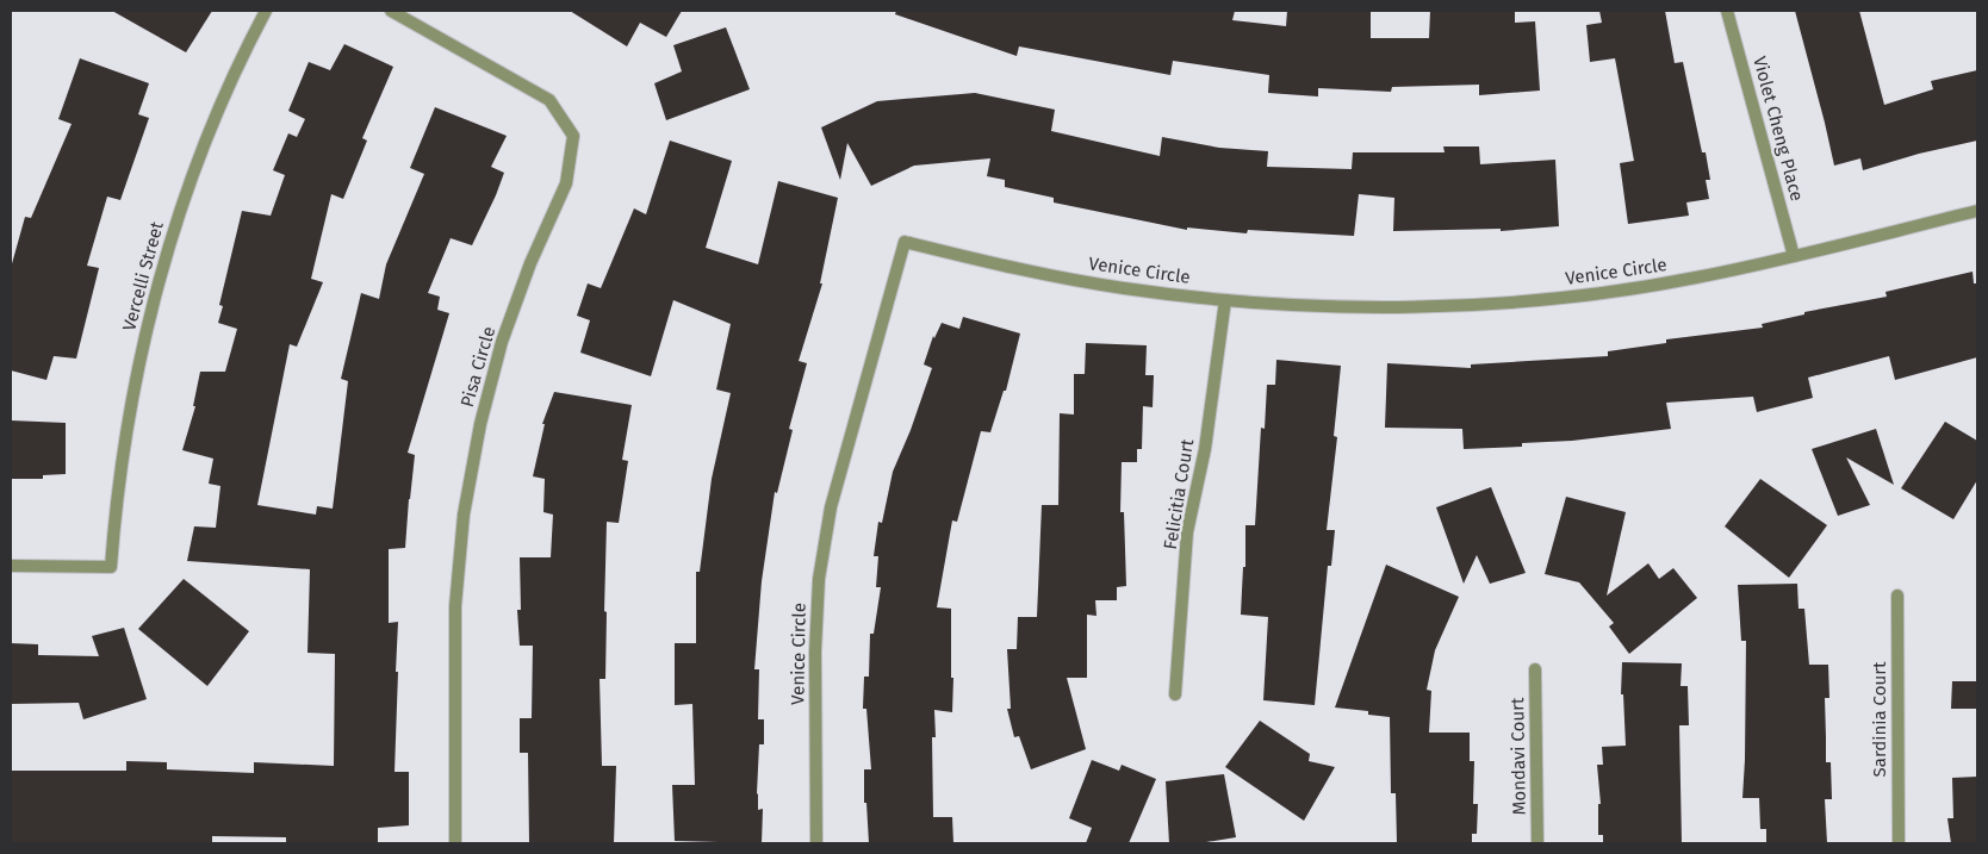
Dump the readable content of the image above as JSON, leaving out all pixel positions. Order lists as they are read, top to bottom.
{
  "streets": {
    "street": [
      "Violet Cheng Place",
      "Venice Circle",
      "Vercelli Street",
      "Pisa Circle",
      "Felicitia Court",
      "Sardinia Court",
      "Mondavi Court"
    ]
  },
  "crossings": [
    ["Violet Cheng Place", "Venice Circle"],
    ["Venice Circle", "Felicitia Court"]
  ]
}
